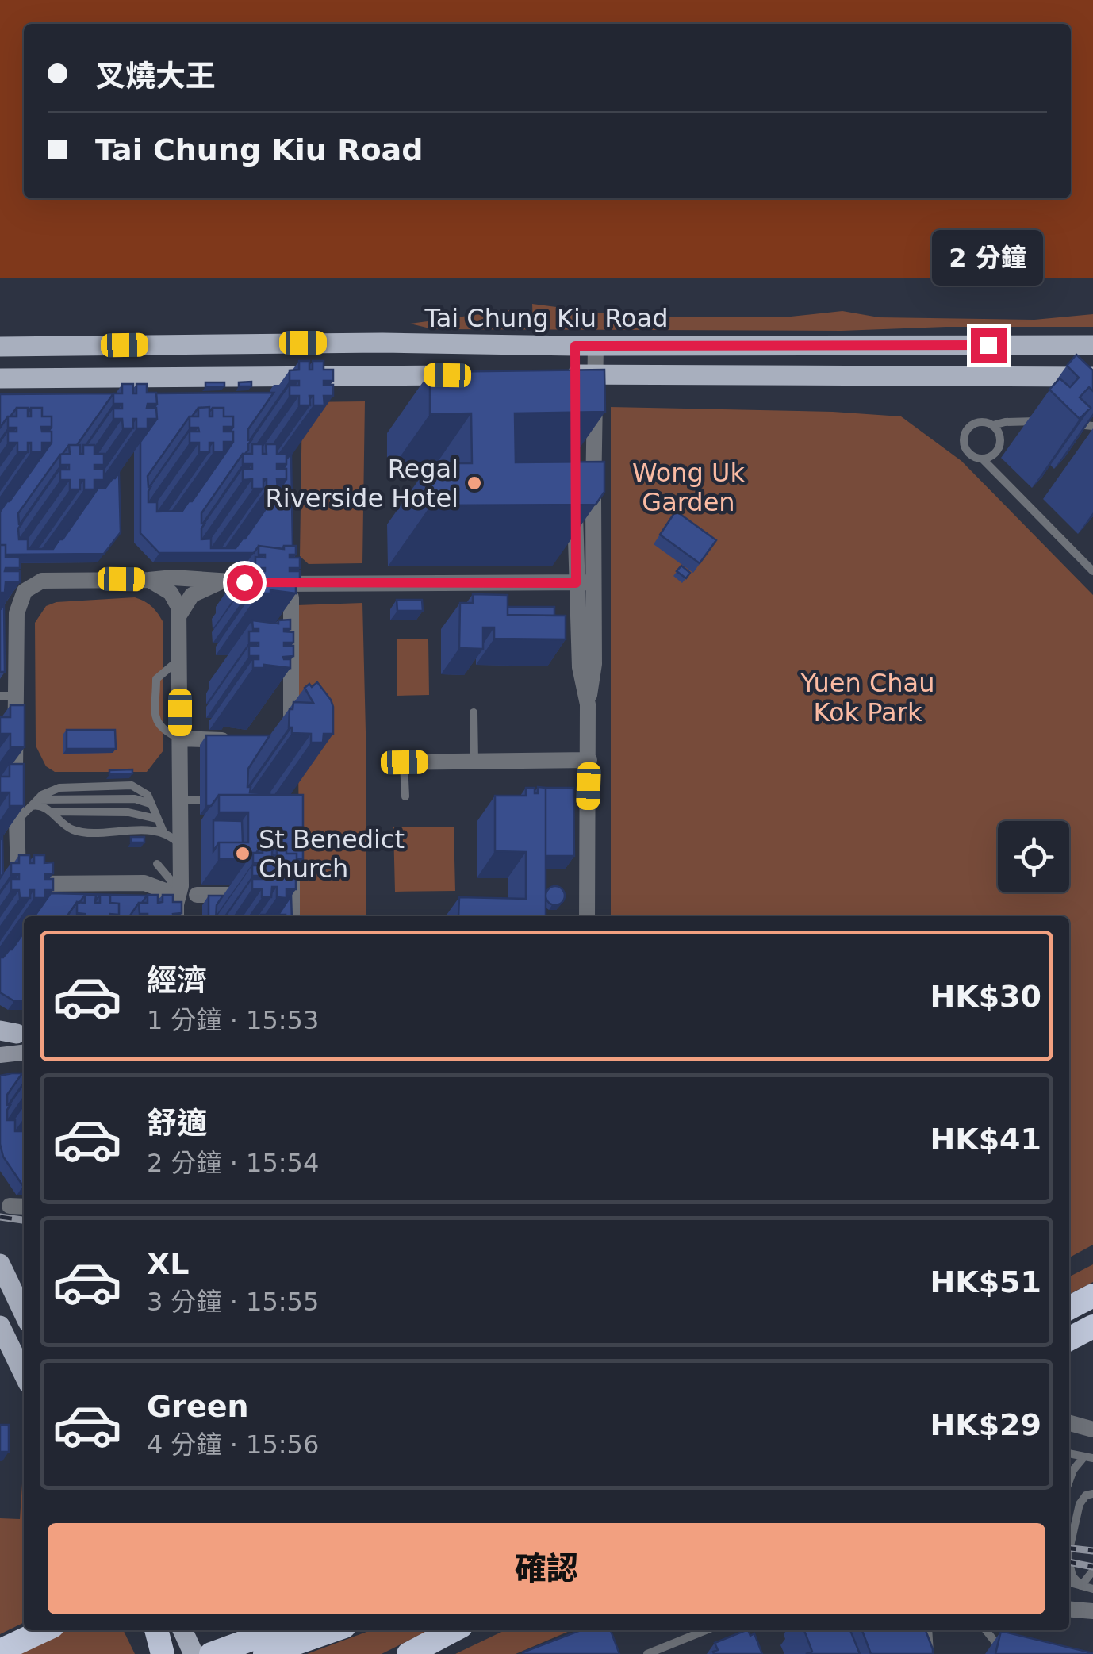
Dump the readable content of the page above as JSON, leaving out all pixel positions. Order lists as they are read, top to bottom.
{
  "streets": {
    "main road": ["Tai Chung Kiu Road"]
  },
  "parks": ["Wong Uk Garden", "Yuen Chau Kok Park"],
  "places": ["Regal Riverside Hotel", "St Benedict Church"],
  "page": {
    "banner": ["叉燒大王", "Tai Chung Kiu Road"],
    "bubble": "2 分鐘",
    "list": [
      {
        "name": "經濟",
        "note": "1 分鐘 · 15:53",
        "value": "HK$30"
      },
      {
        "name": "舒適",
        "note": "2 分鐘 · 15:54",
        "value": "HK$41"
      },
      {
        "name": "XL",
        "note": "3 分鐘 · 15:55",
        "value": "HK$51"
      },
      {
        "name": "Green",
        "note": "4 分鐘 · 15:56",
        "value": "HK$29"
      }
    ],
    "buttons": "確認"
  }
}
